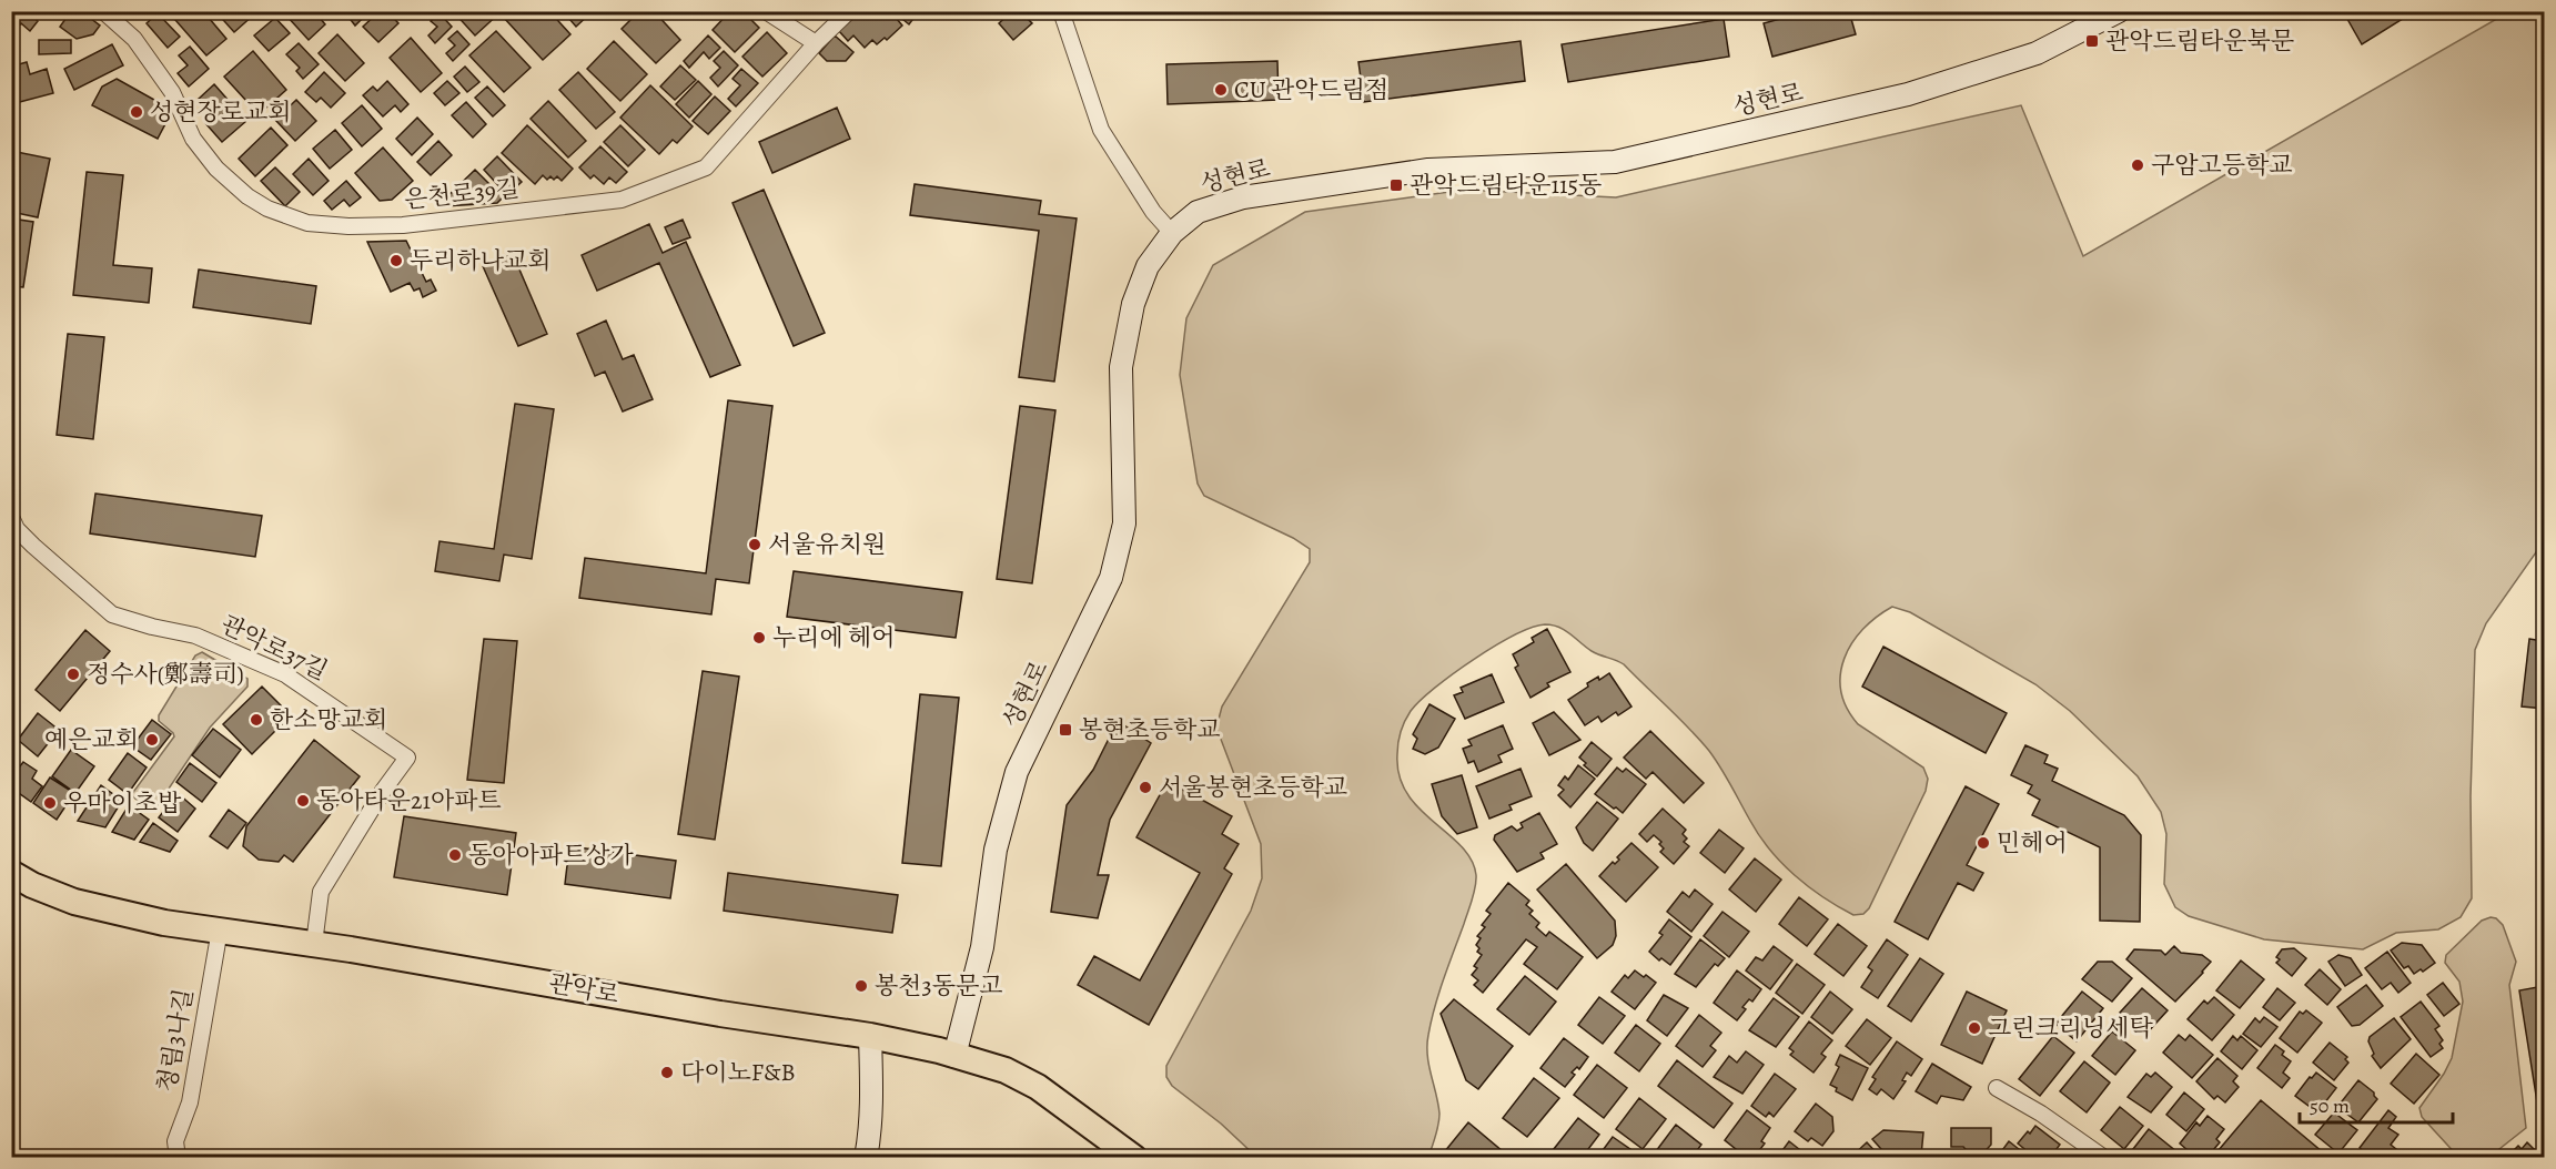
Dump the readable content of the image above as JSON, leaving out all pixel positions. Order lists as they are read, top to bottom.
{
  "streets": {
    "main road": ["관악로"],
    "street": [
      "성현로",
      "은천로39길",
      "관악로37길",
      "청림3나길"
    ]
  },
  "crossings": [
    ["성현로", "관악로"],
    ["관악로37길", "관악로"],
    ["관악로", "청림3나길"]
  ],
  "places": {
    "transit": ["관악드림타운북문", "관악드림타운115동", "봉현초등학교"],
    "other": [
      "CU 관악드림점",
      "성현장로교회",
      "구암고등학교",
      "두리하나교회",
      "서울유치원",
      "누리에 헤어",
      "정수사(鄭壽司)",
      "한소망교회",
      "예은교회",
      "서울봉현초등학교",
      "동아타운21아파트",
      "우마이초밥",
      "민헤어",
      "동아아파트상가",
      "봉천3동문고",
      "그린크리닝세탁",
      "다이노F&B"
    ]
  },
  "scale_bar": "50 m"
}
